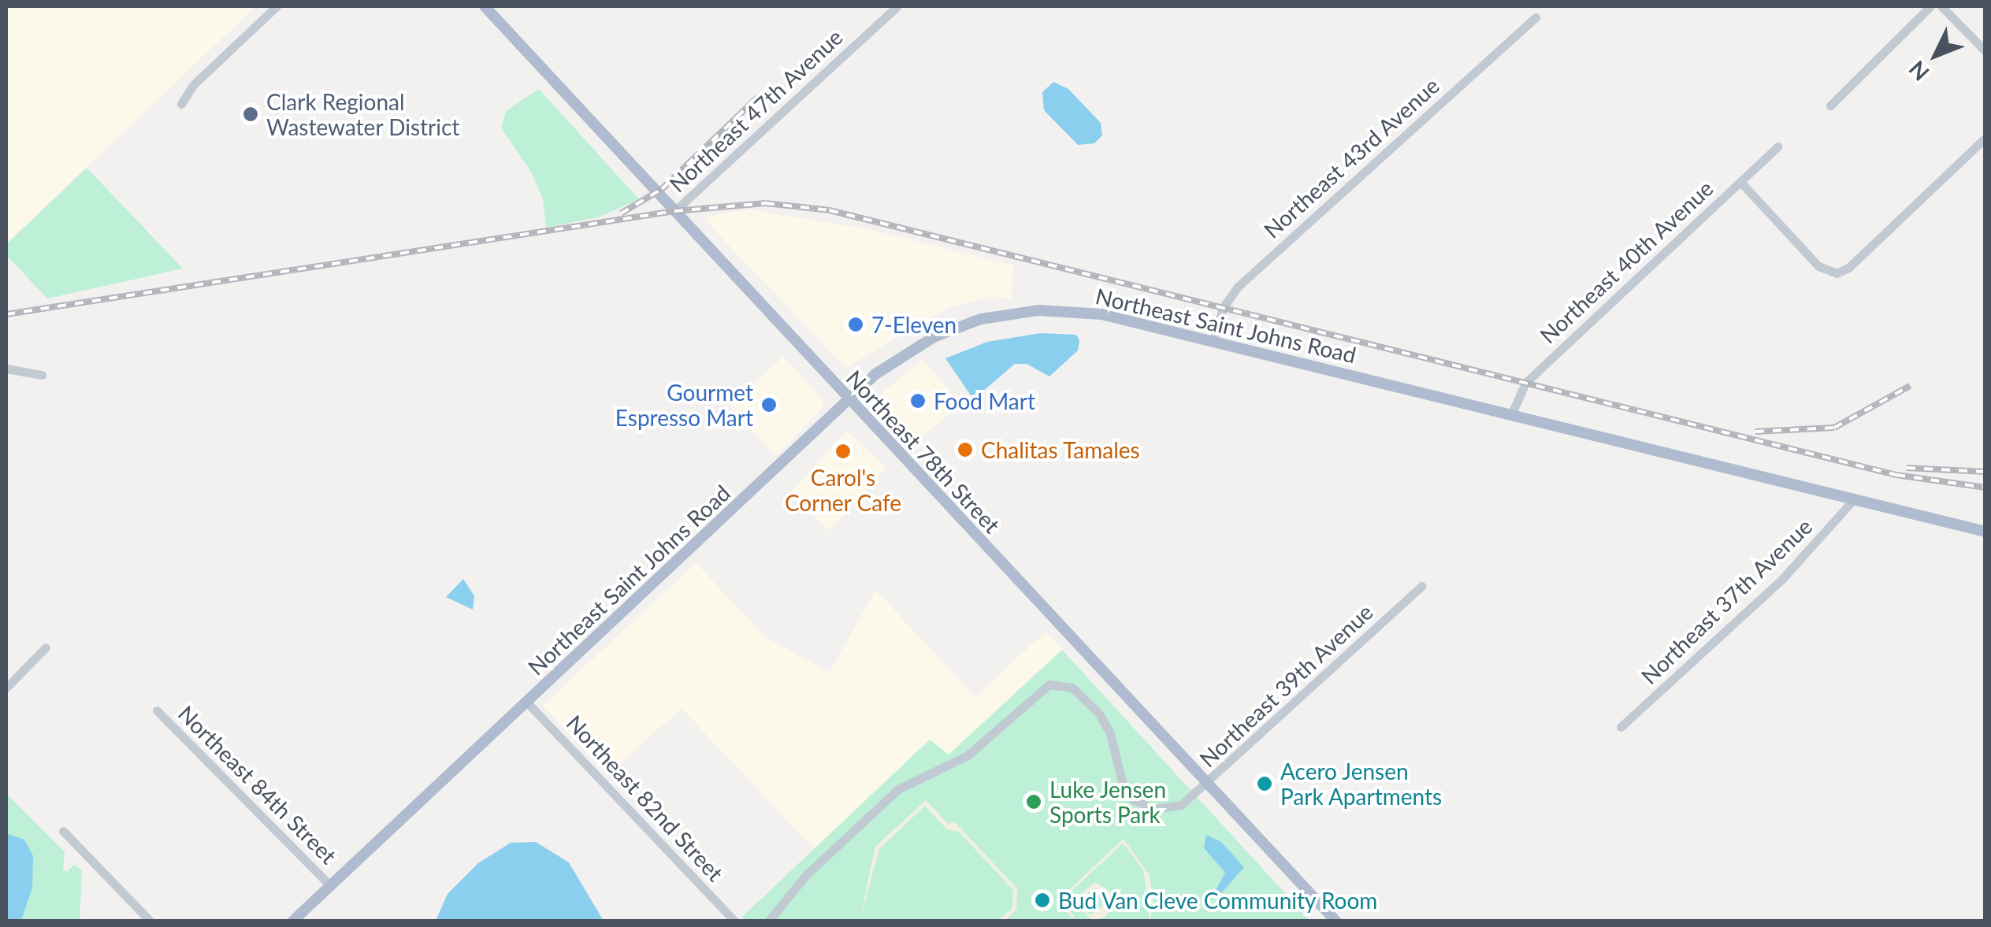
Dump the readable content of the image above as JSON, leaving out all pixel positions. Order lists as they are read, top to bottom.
{
  "streets": {
    "main road": ["Northeast Saint Johns Road", "Northeast 78th Street"],
    "street": [
      "Northeast 47th Avenue",
      "Northeast 43rd Avenue",
      "Northeast 40th Avenue",
      "Northeast 37th Avenue",
      "Northeast 39th Avenue",
      "Northeast 84th Street",
      "Northeast 82nd Street"
    ]
  },
  "crossings": [
    ["Northeast 47th Avenue", "Northeast 78th Street"],
    ["Northeast 43rd Avenue", "Northeast Saint Johns Road"],
    ["Northeast 40th Avenue", "Northeast Saint Johns Road"],
    ["Northeast Saint Johns Road", "Northeast 78th Street"],
    ["Northeast Saint Johns Road", "Northeast 37th Avenue"],
    ["Northeast Saint Johns Road", "Northeast 84th Street"],
    ["Northeast Saint Johns Road", "Northeast 82nd Street"],
    ["Northeast 78th Street", "Northeast 39th Avenue"]
  ],
  "places": [
    "Clark Regional Wastewater District",
    "7-Eleven",
    "Food Mart",
    "Gourmet Espresso Mart",
    "Chalitas Tamales",
    "Carol's Corner Cafe",
    "Acero Jensen Park Apartments",
    "Luke Jensen Sports Park",
    "Bud Van Cleve Community Room"
  ],
  "north": "bottom left"
}
